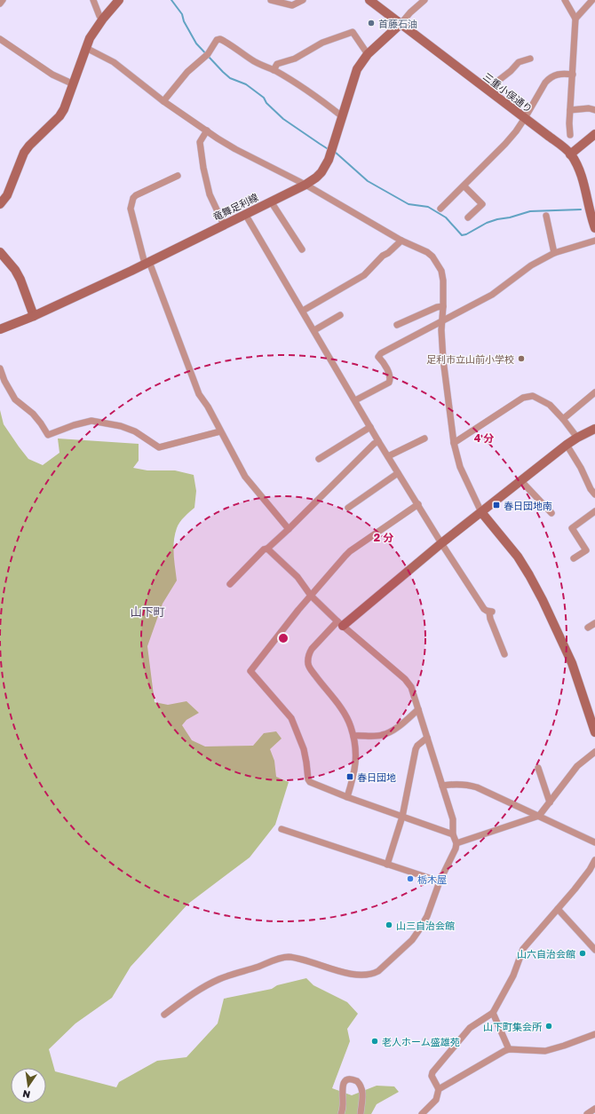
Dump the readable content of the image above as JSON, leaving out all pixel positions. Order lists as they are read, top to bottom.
{
  "streets": {
    "street": ["三重小俣通り", "竜舞足利線"]
  },
  "crossings": [
    ["三重小俣通り", "竜舞足利線"]
  ],
  "districts": ["山下町"],
  "places": {
    "other": [
      "首藤石油",
      "足利市立山前小学校",
      "栃木屋",
      "山三自治会館",
      "山六自治会館",
      "山下町集会所",
      "老人ホーム盛雄苑"
    ],
    "transit": ["春日団地南", "春日団地"]
  },
  "north": "bottom",
  "rings": ["4 分", "2 分"]
}
